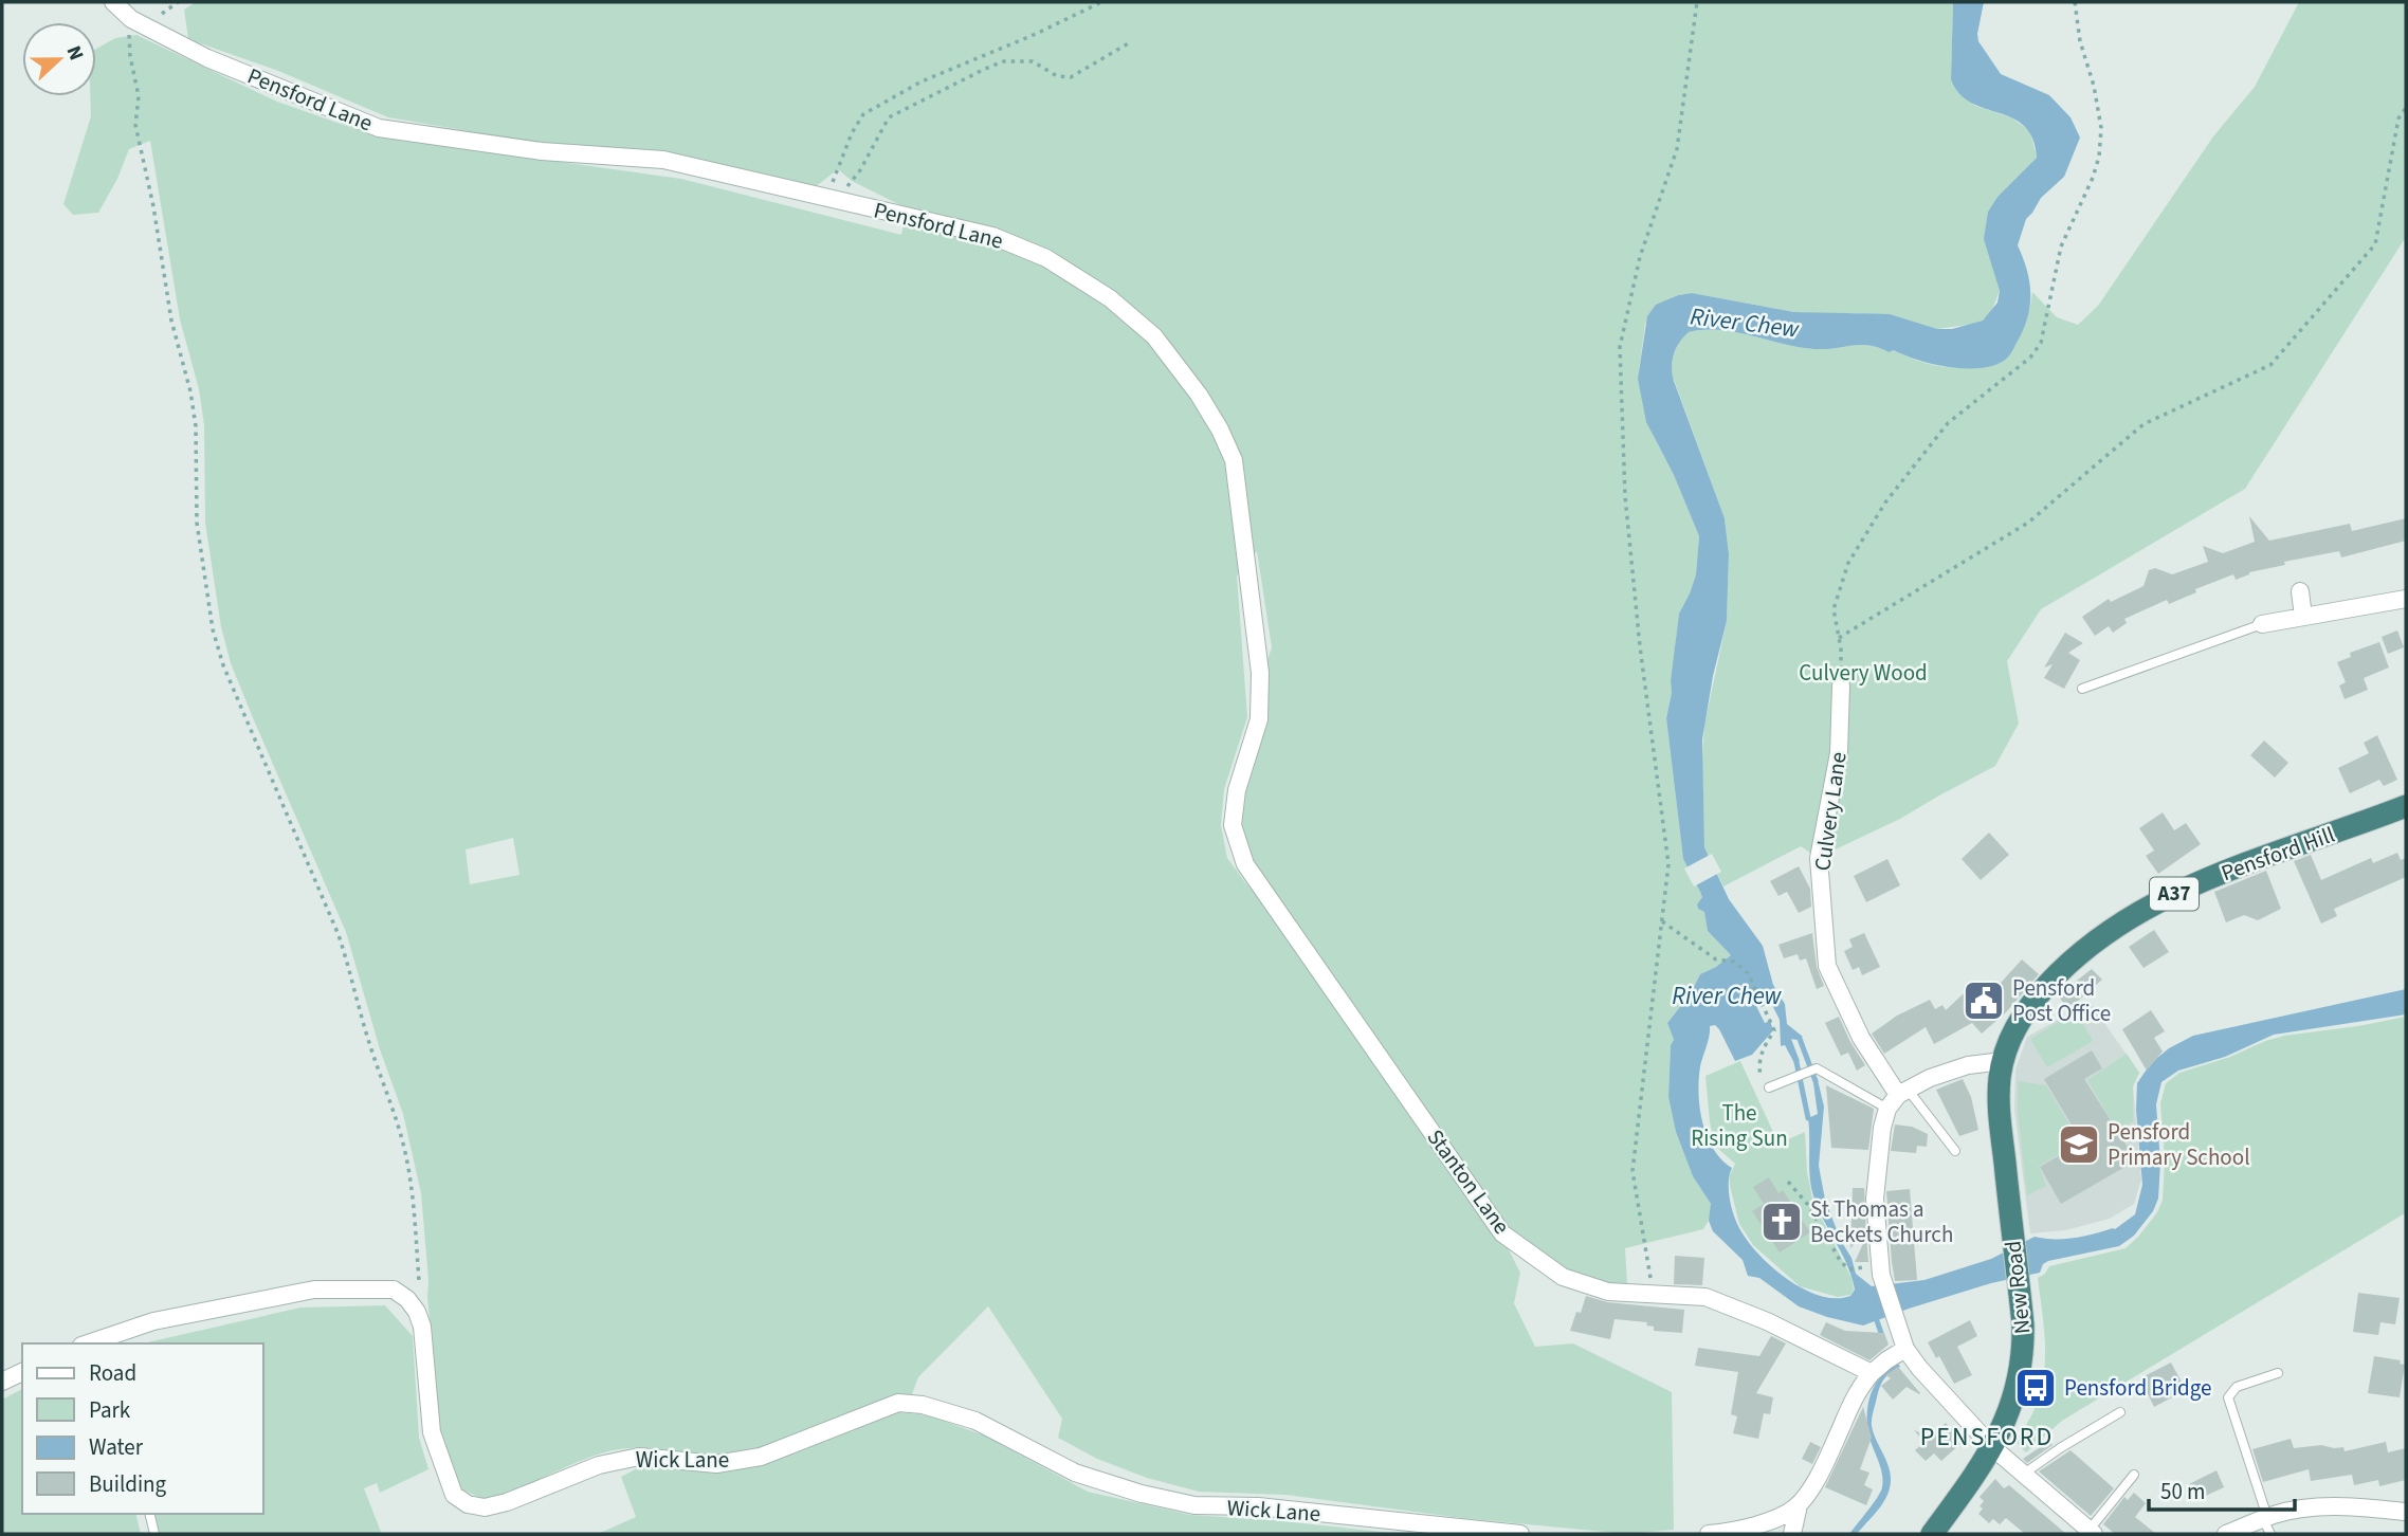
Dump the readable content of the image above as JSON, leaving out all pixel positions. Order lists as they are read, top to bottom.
{
  "streets": {
    "highway": ["Pensford Hill", "A37", "New Road"],
    "street": [
      "Pensford Lane",
      "Culvery Lane",
      "Stanton Lane",
      "Wick Lane"
    ]
  },
  "crossings": [
    ["Pensford Lane", "Stanton Lane"],
    ["Pensford Hill", "New Road"]
  ],
  "districts": ["PENSFORD"],
  "water": ["River Chew"],
  "parks": ["Culvery Wood", "The Rising Sun"],
  "places": {
    "public building": ["Pensford Post Office"],
    "school or university": ["Pensford Primary School"],
    "church": ["St Thomas a Beckets Church"],
    "bus stop": ["Pensford Bridge"]
  },
  "legend": [
    "Road",
    "Park",
    "Water",
    "Building"
  ],
  "scale_bar": "50 m",
  "north": "right"
}
